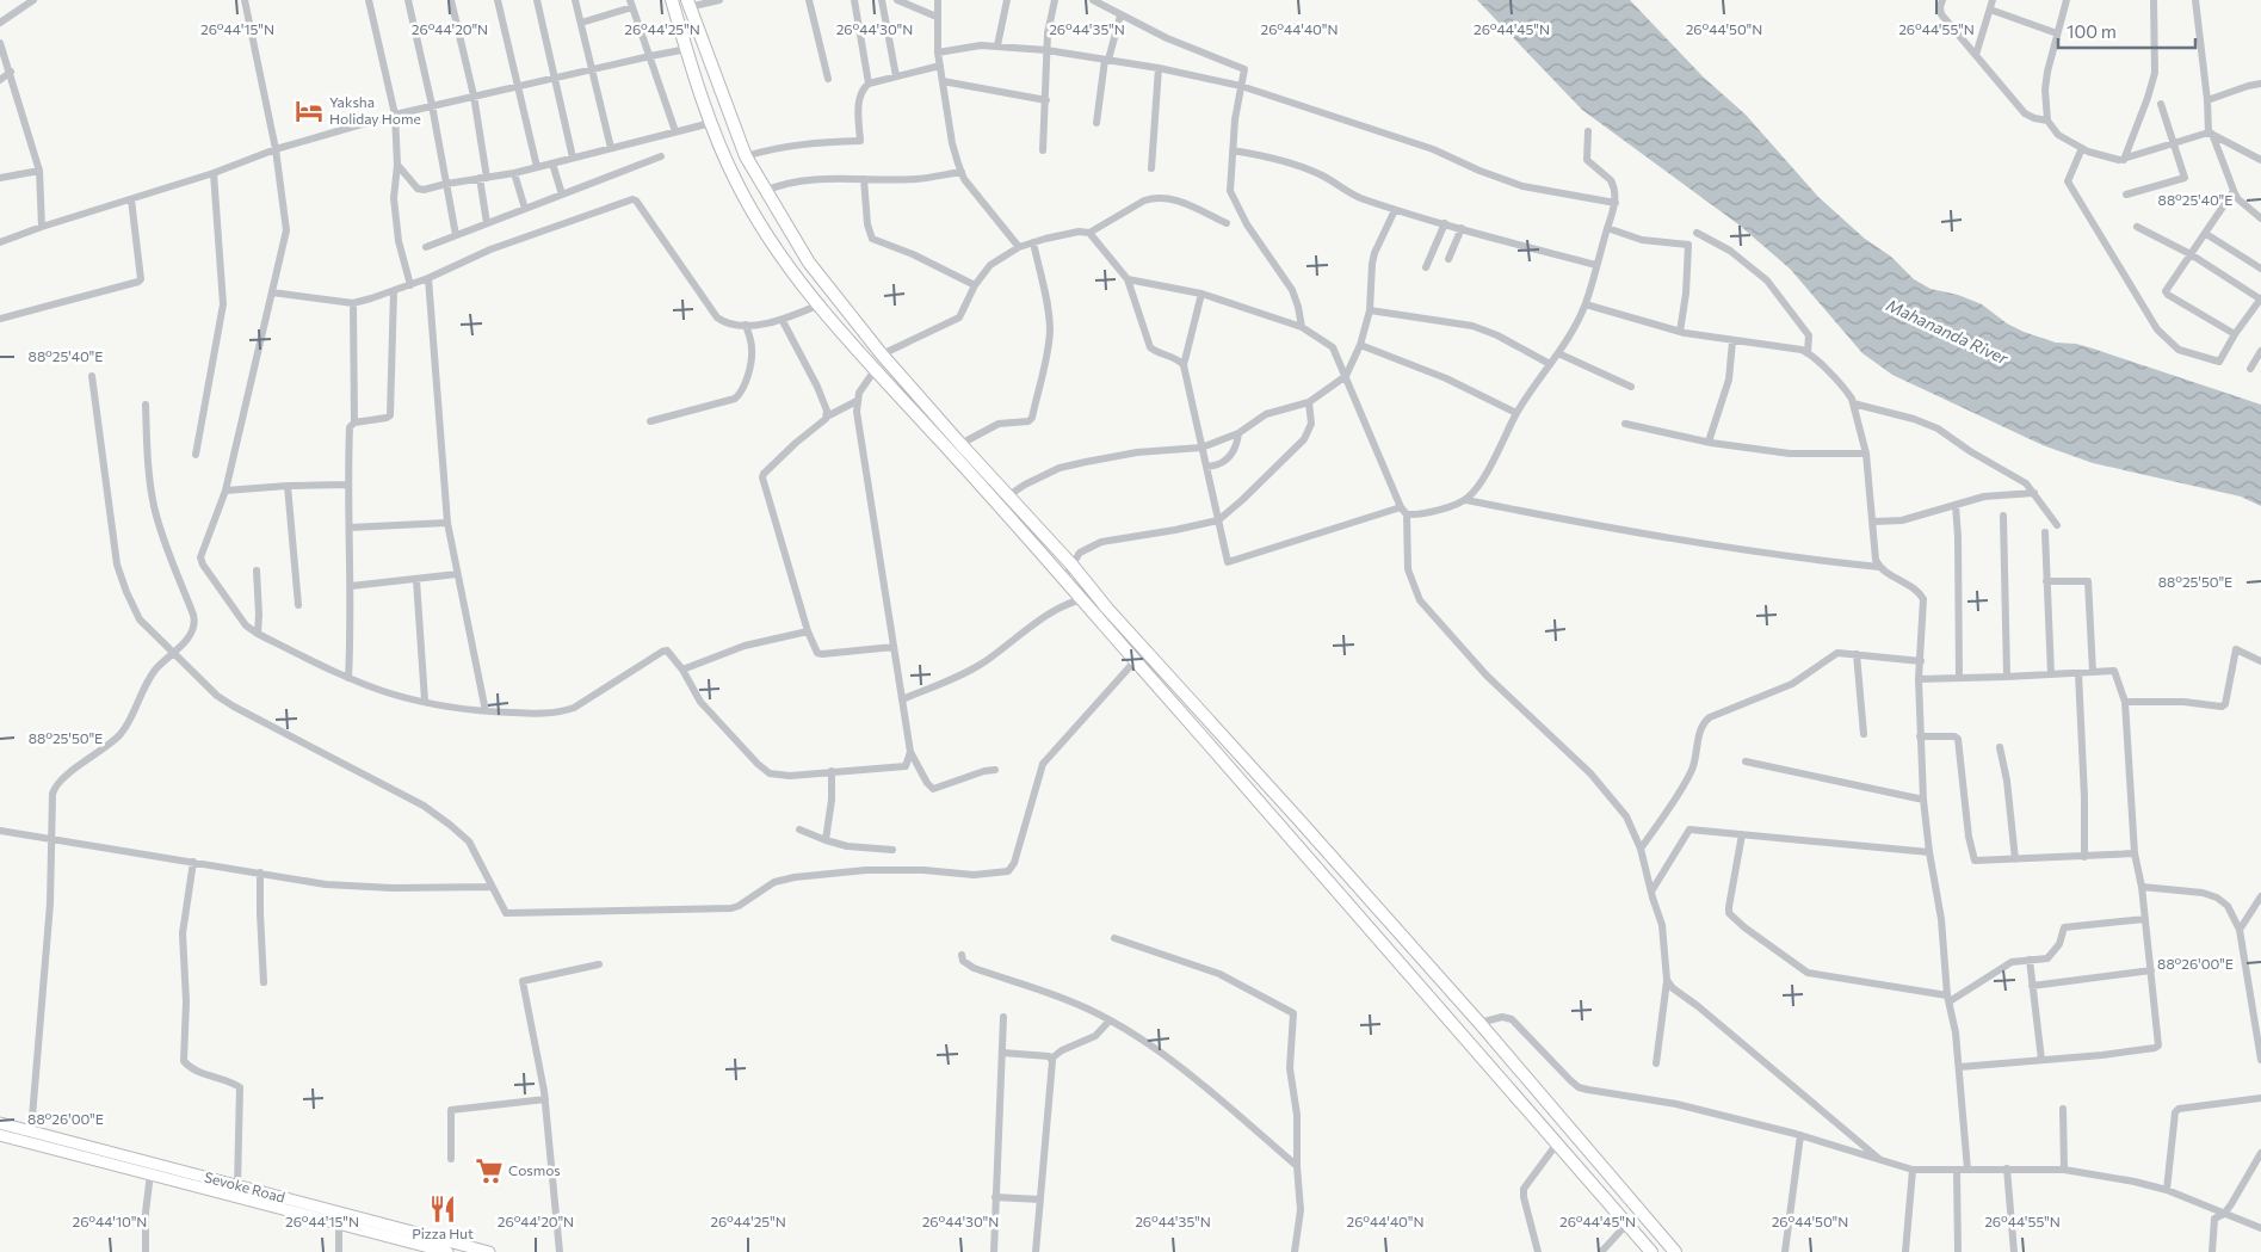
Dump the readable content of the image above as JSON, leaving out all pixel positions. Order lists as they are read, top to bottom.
{
  "streets": {
    "main road": ["Sevoke Road"]
  },
  "water": ["Mahananda River"],
  "places": {
    "hotel": ["Yaksha Holiday Home"],
    "supermarket": ["Cosmos"],
    "restaurant": ["Pizza Hut"]
  },
  "scale_bar": "100 m",
  "coordinates": [
    "26°44'15\"N",
    "26°44'20\"N",
    "26°44'25\"N",
    "26°44'30\"N",
    "26°44'35\"N",
    "26°44'40\"N",
    "26°44'45\"N",
    "26°44'50\"N",
    "26°44'55\"N",
    "88°25'40\"E",
    "88°25'50\"E",
    "88°26'00\"E",
    "26°44'10\"N"
  ]
}
